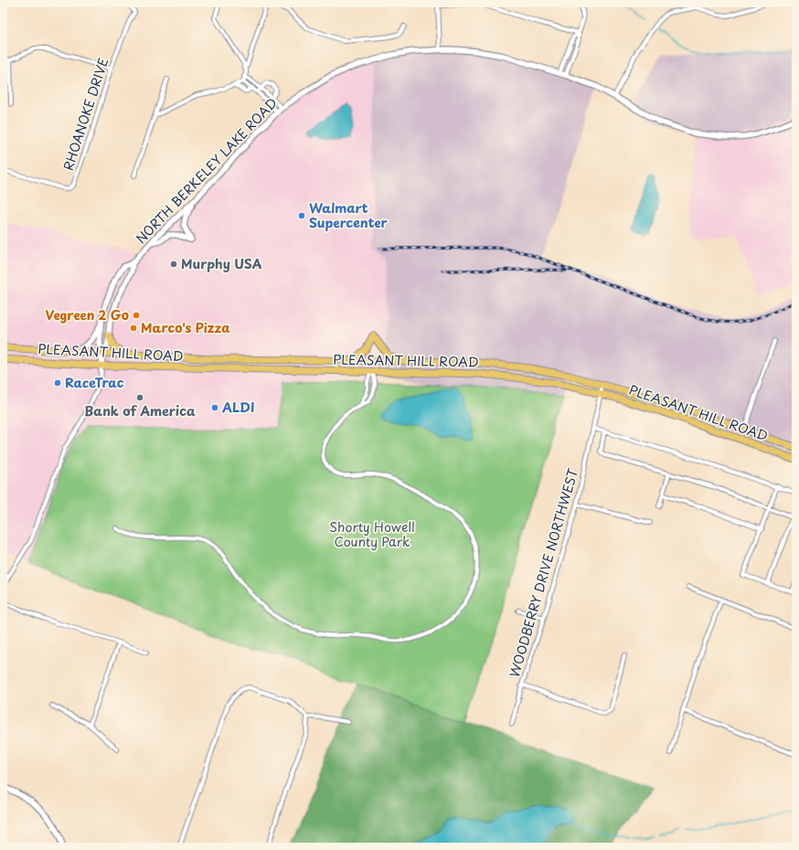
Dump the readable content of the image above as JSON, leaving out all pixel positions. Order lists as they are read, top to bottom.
{
  "streets": {
    "main road": ["PLEASANT HILL ROAD"],
    "street": ["RHOANOKE DRIVE", "NORTH BERKELEY LAKE ROAD", "WOODBERRY DRIVE NORTHWEST"]
  },
  "crossings": [
    ["NORTH BERKELEY LAKE ROAD", "PLEASANT HILL ROAD"],
    ["PLEASANT HILL ROAD", "WOODBERRY DRIVE NORTHWEST"]
  ],
  "parks": ["Shorty Howell County Park"],
  "places": [
    "Walmart Supercenter",
    "Murphy USA",
    "Vegreen 2 Go",
    "Marco's Pizza",
    "RaceTrac",
    "Bank of America",
    "ALDI"
  ]
}
